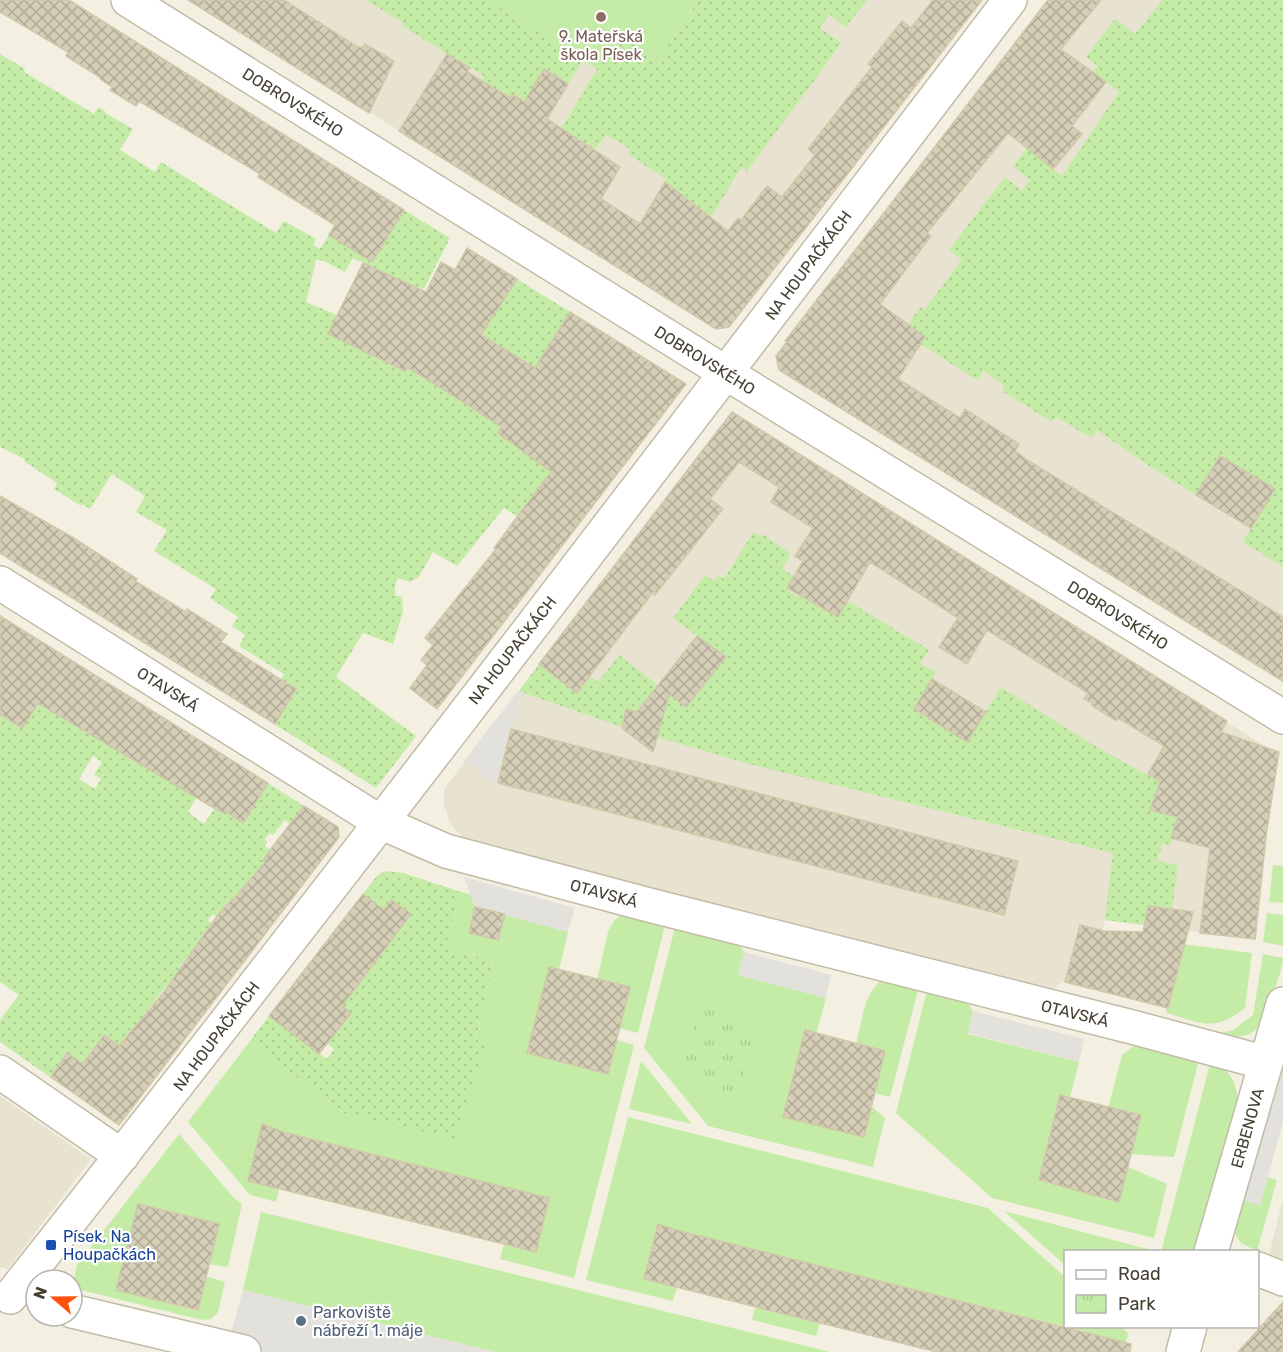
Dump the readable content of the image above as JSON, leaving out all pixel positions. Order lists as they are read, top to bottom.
{
  "streets": {
    "street": [
      "DOBROVSKÉHO",
      "NA HOUPAČKÁCH",
      "OTAVSKÁ",
      "ERBENOVA"
    ]
  },
  "crossings": [
    ["DOBROVSKÉHO", "NA HOUPAČKÁCH"],
    ["NA HOUPAČKÁCH", "OTAVSKÁ"],
    ["OTAVSKÁ", "ERBENOVA"]
  ],
  "places": {
    "other": ["9. Mateřská škola Písek", "Parkoviště nábřeží 1. máje"],
    "transit": ["Písek, Na Houpačkách"]
  },
  "legend": ["Road", "Park"],
  "north": "left"
}
